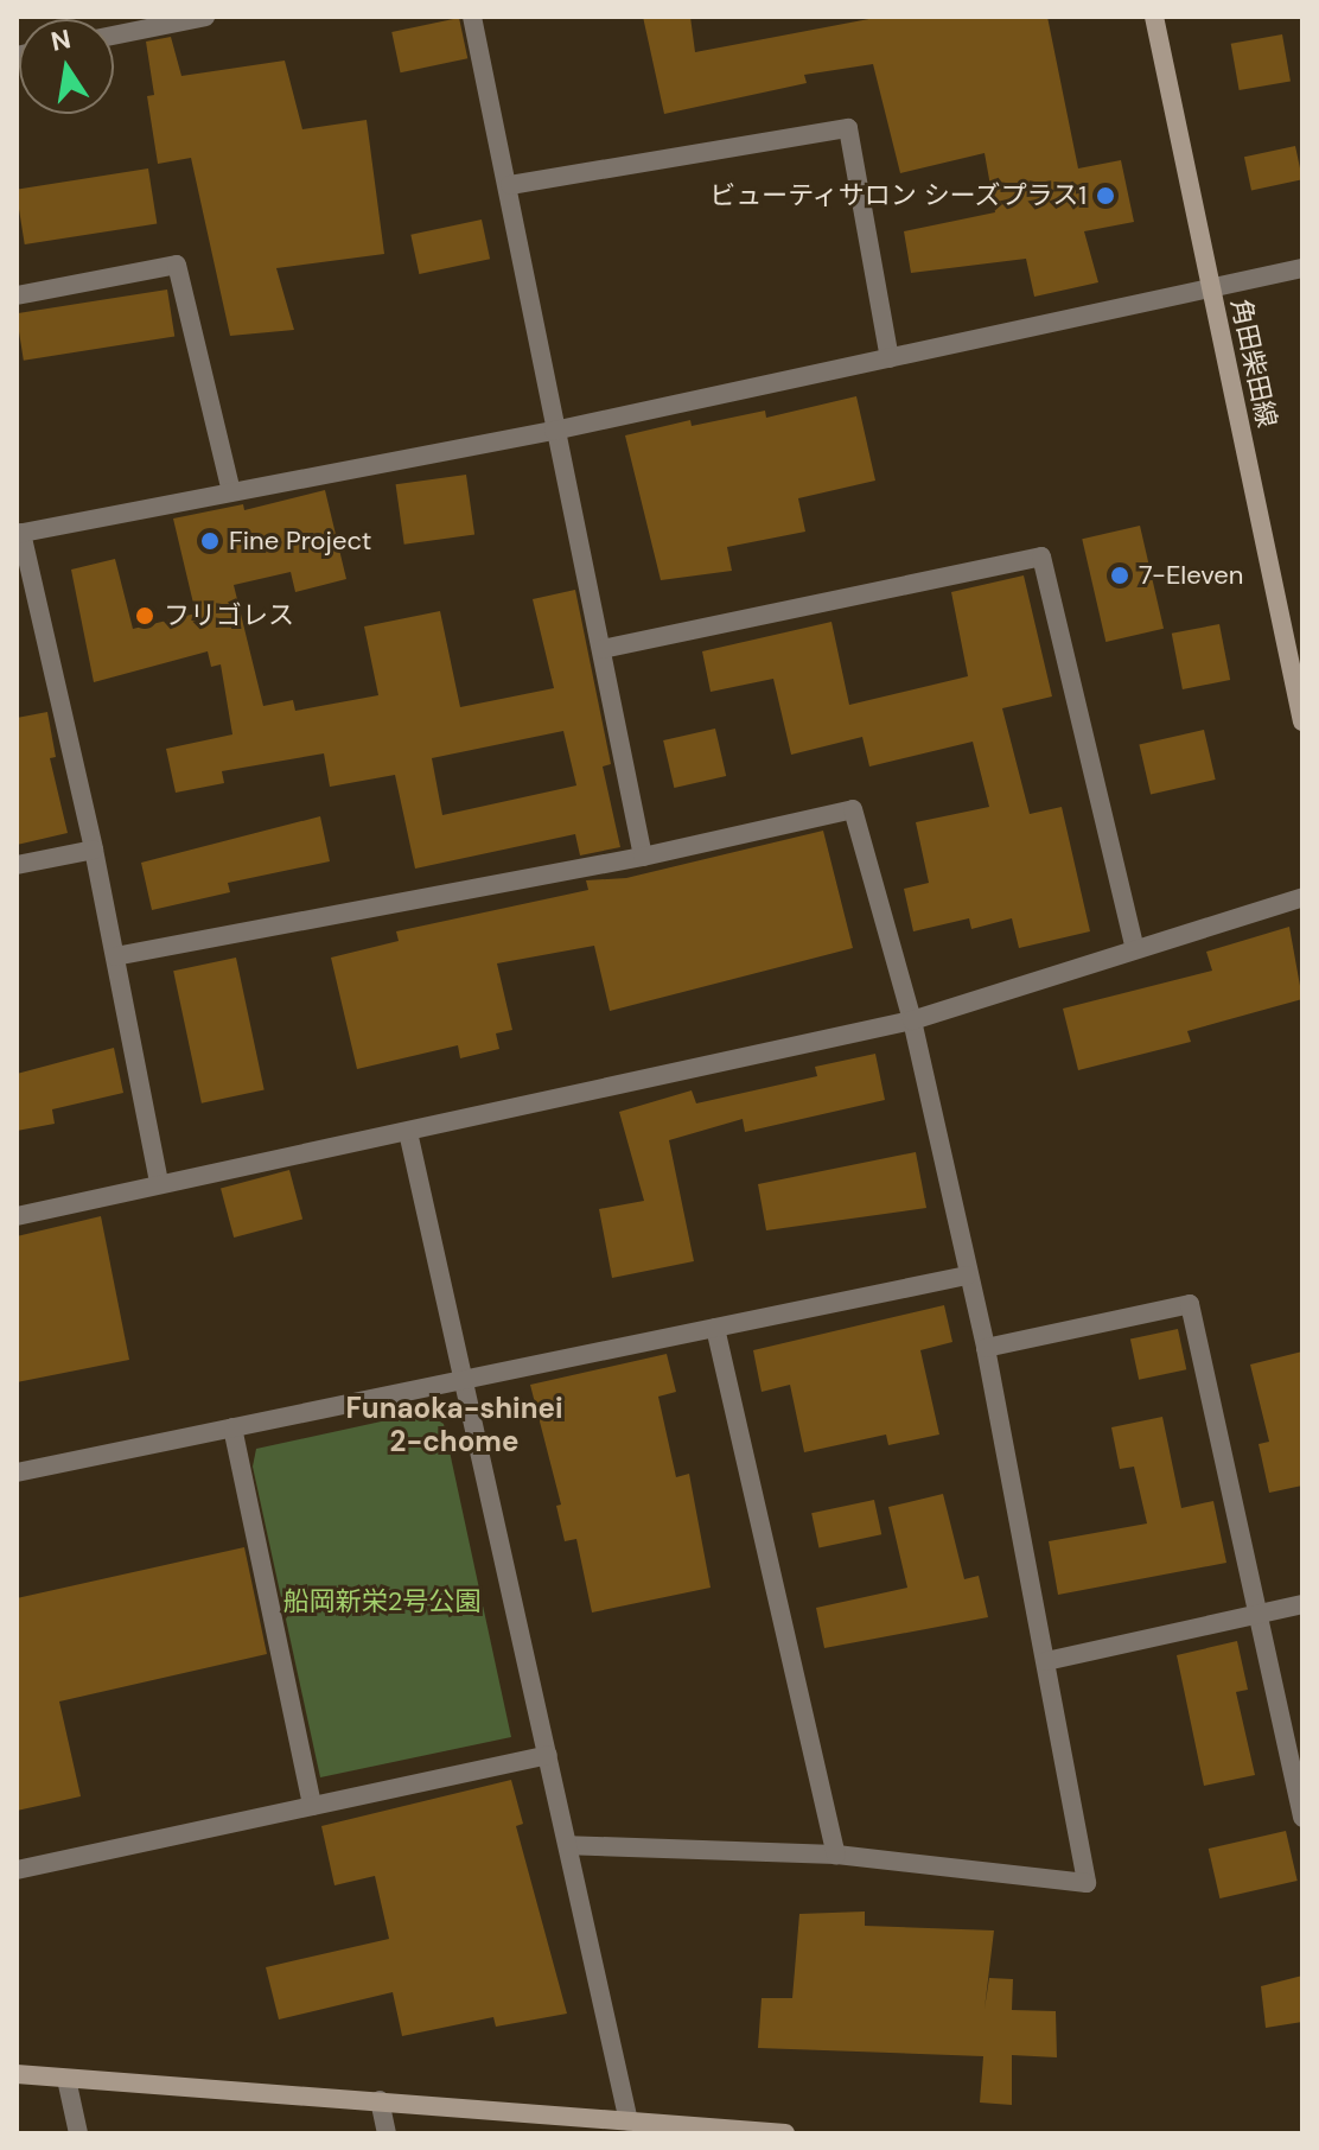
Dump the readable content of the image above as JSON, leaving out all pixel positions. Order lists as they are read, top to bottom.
{
  "streets": {
    "street": ["角田柴田線"]
  },
  "districts": ["Funaoka-shinei 2-chome"],
  "parks": ["船岡新栄2号公園"],
  "places": [
    "ビューティサロン シーズプラス1",
    "Fine Project",
    "7-Eleven",
    "フリゴレス"
  ],
  "north": "top"
}
